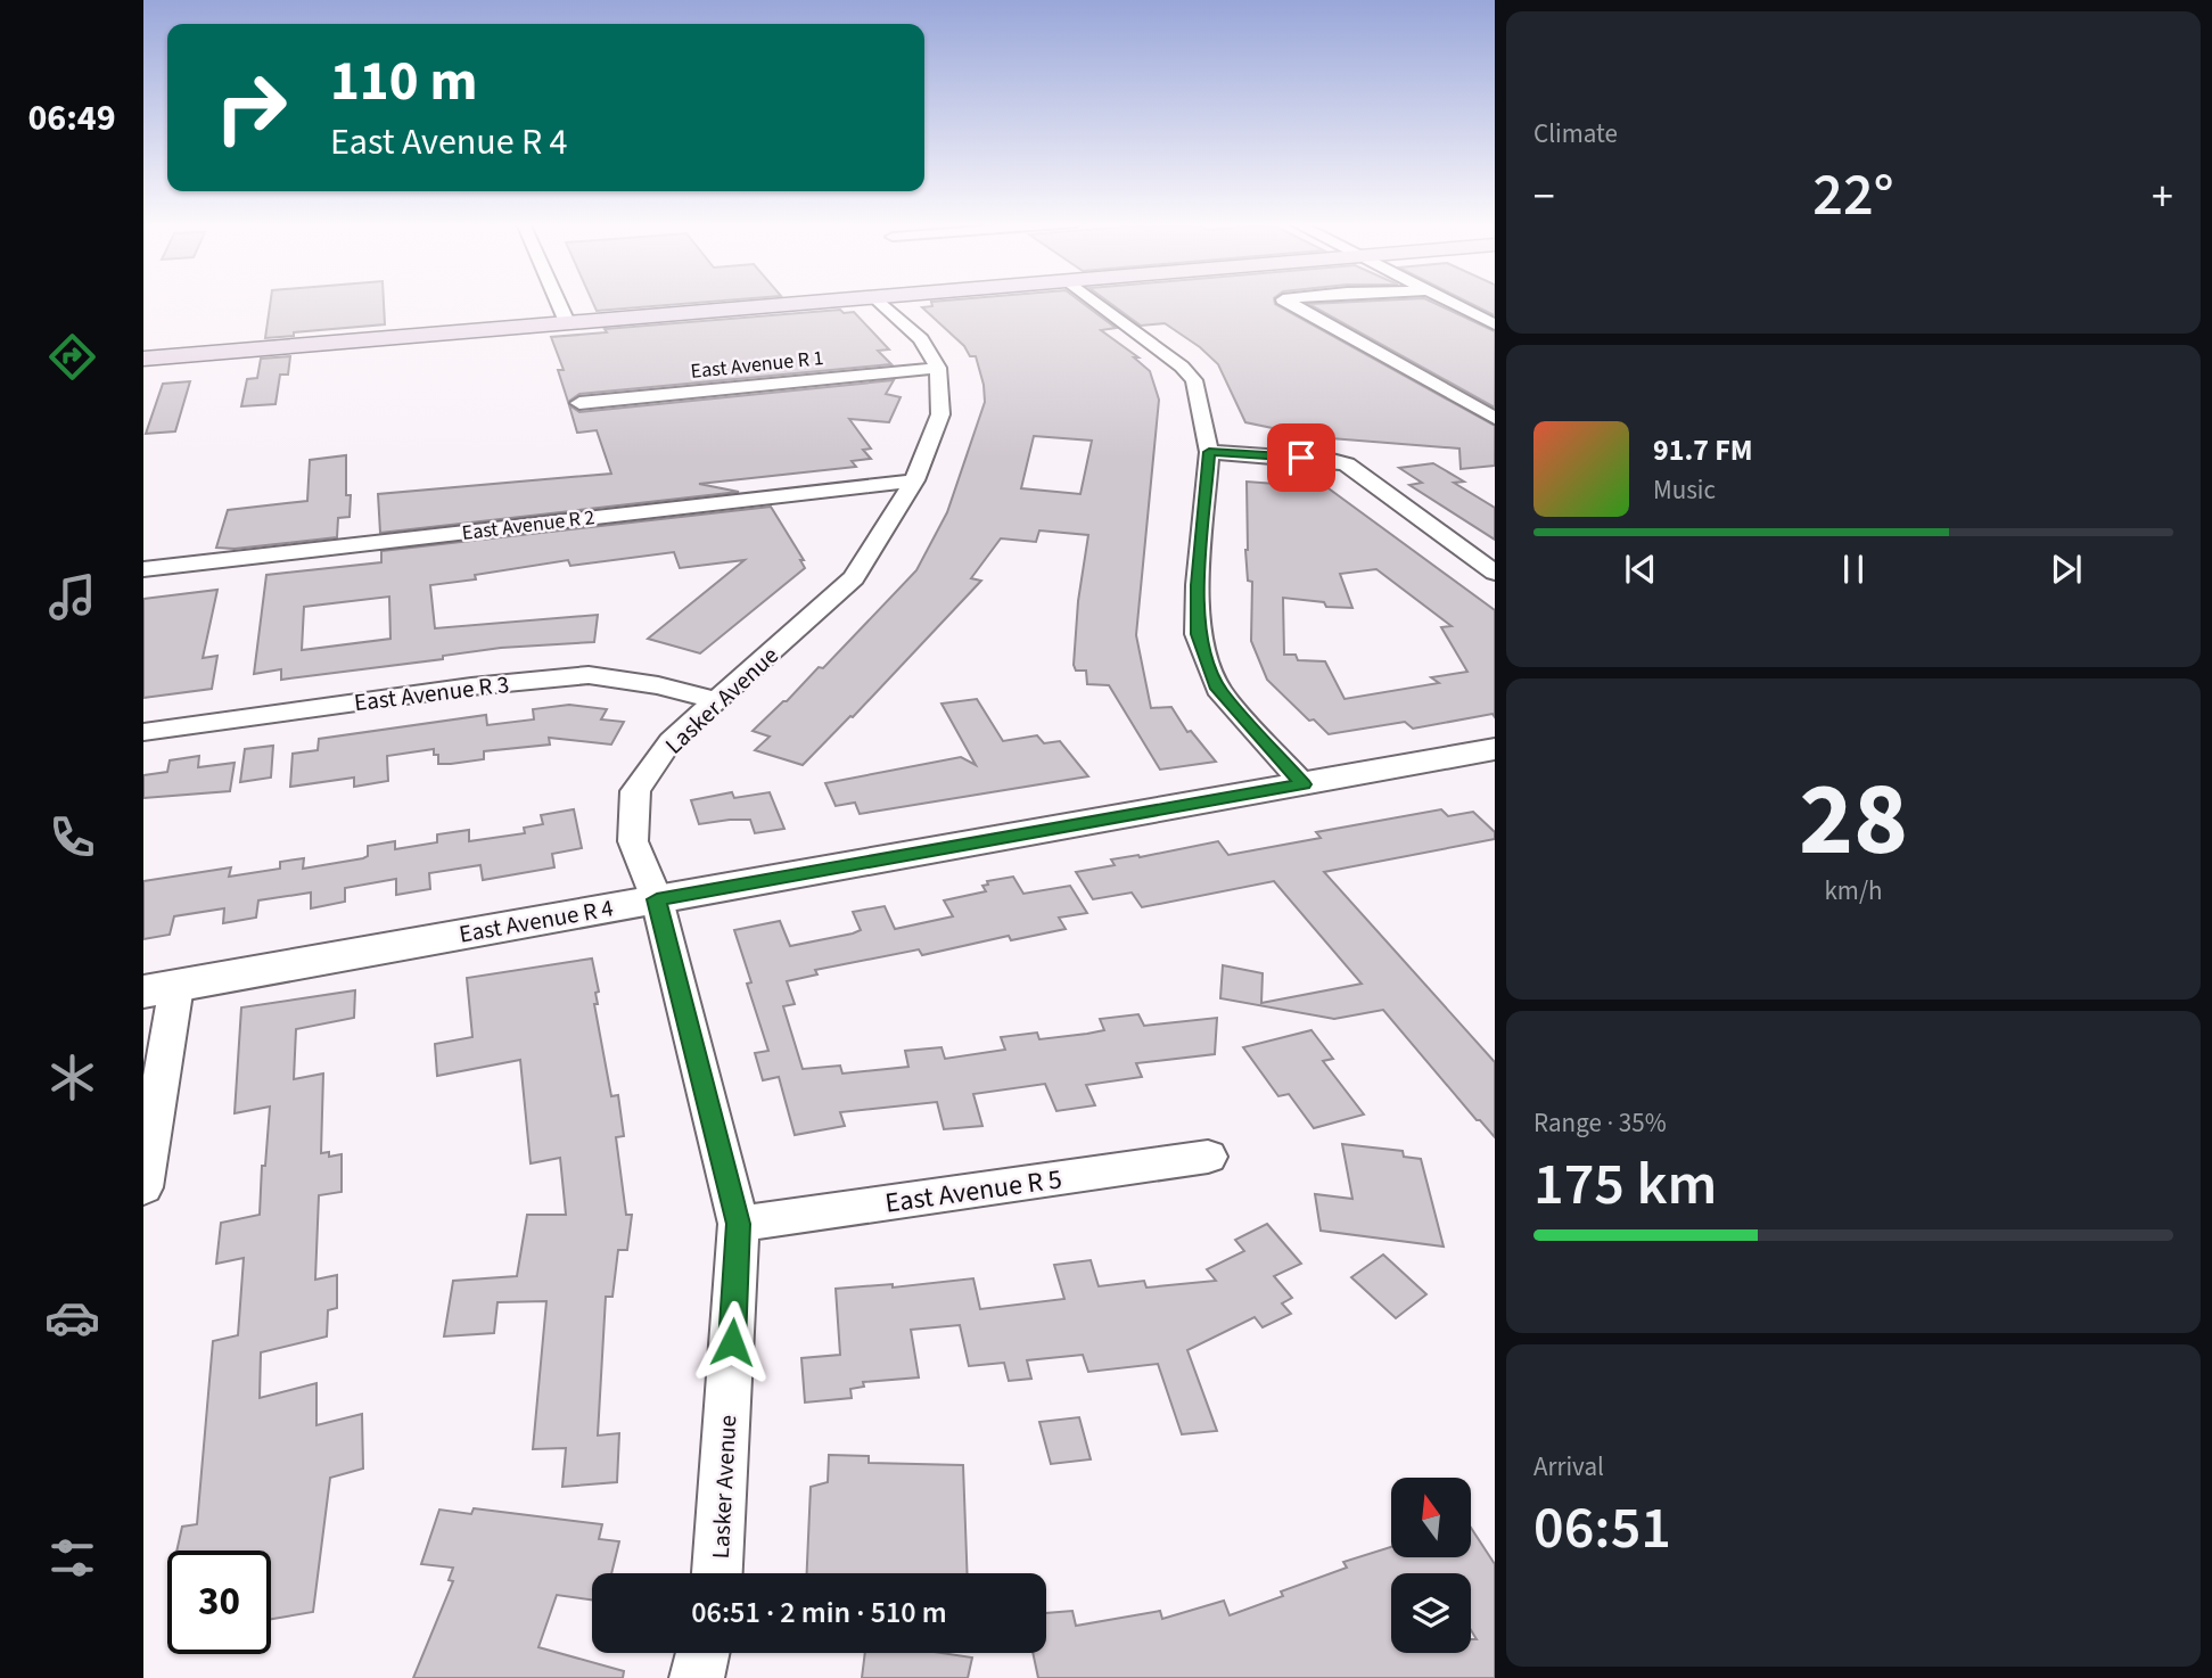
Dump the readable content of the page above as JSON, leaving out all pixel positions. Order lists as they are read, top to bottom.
{
  "streets": {
    "street": [
      "East Avenue R 1",
      "East Avenue R 2",
      "East Avenue R 3",
      "Lasker Avenue",
      "East Avenue R 4",
      "East Avenue R 5"
    ]
  },
  "crossings": [
    ["East Avenue R 1", "Lasker Avenue"],
    ["East Avenue R 2", "Lasker Avenue"],
    ["East Avenue R 3", "Lasker Avenue"],
    ["Lasker Avenue", "East Avenue R 4"],
    ["Lasker Avenue", "East Avenue R 5"]
  ],
  "north": "top",
  "page": {
    "tabs": "06:49",
    "tile": [
      "Climate",
      ["28", "km/h"],
      ["Range · 35%", "175 km"],
      ["Arrival", "06:51"]
    ],
    "turn": ["110 m", "East Avenue R 4"],
    "heat": ["−", "22°", "+"],
    "song": ["91.7 FM", "Music"],
    "limit": "30",
    "trip": "06:51 · 2 min · 510 m"
  }
}
